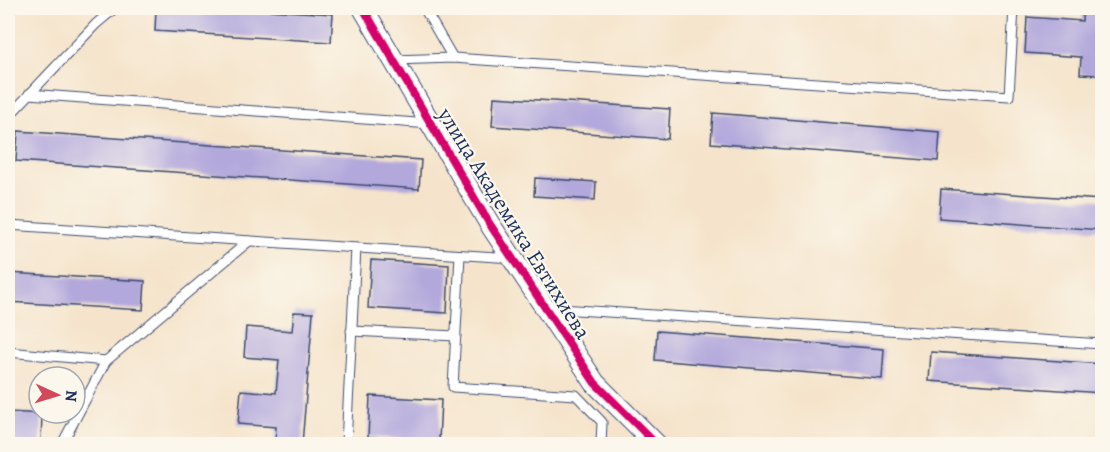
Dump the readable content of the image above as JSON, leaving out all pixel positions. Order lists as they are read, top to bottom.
{
  "streets": {
    "street": ["улица Академика Евтихиева"]
  },
  "north": "right"
}
